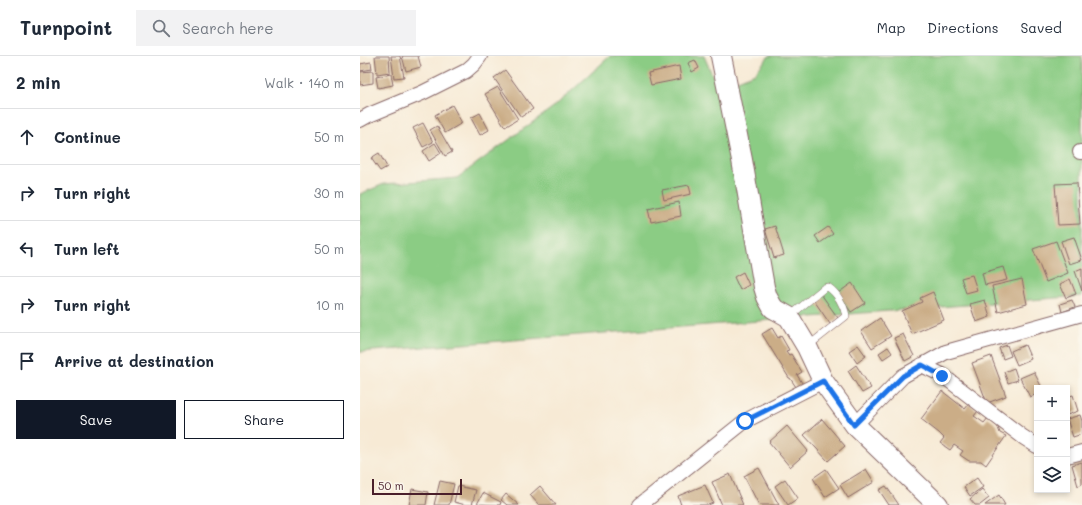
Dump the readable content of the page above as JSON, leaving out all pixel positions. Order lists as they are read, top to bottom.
{
  "scale_bar": "50 m",
  "page": {
    "header": "Turnpoint",
    "search": "Search here",
    "nav": ["Map", "Directions", "Saved"],
    "heading": ["2 min", "Walk · 140 m"],
    "list": [
      ["Continue", "50 m"],
      ["Turn right", "30 m"],
      ["Turn left", "50 m"],
      ["Turn right", "10 m"],
      "Arrive at destination"
    ],
    "map_buttons": ["+", "−"],
    "buttons": ["Save", "Share"],
    "scale": "50 m"
  }
}
